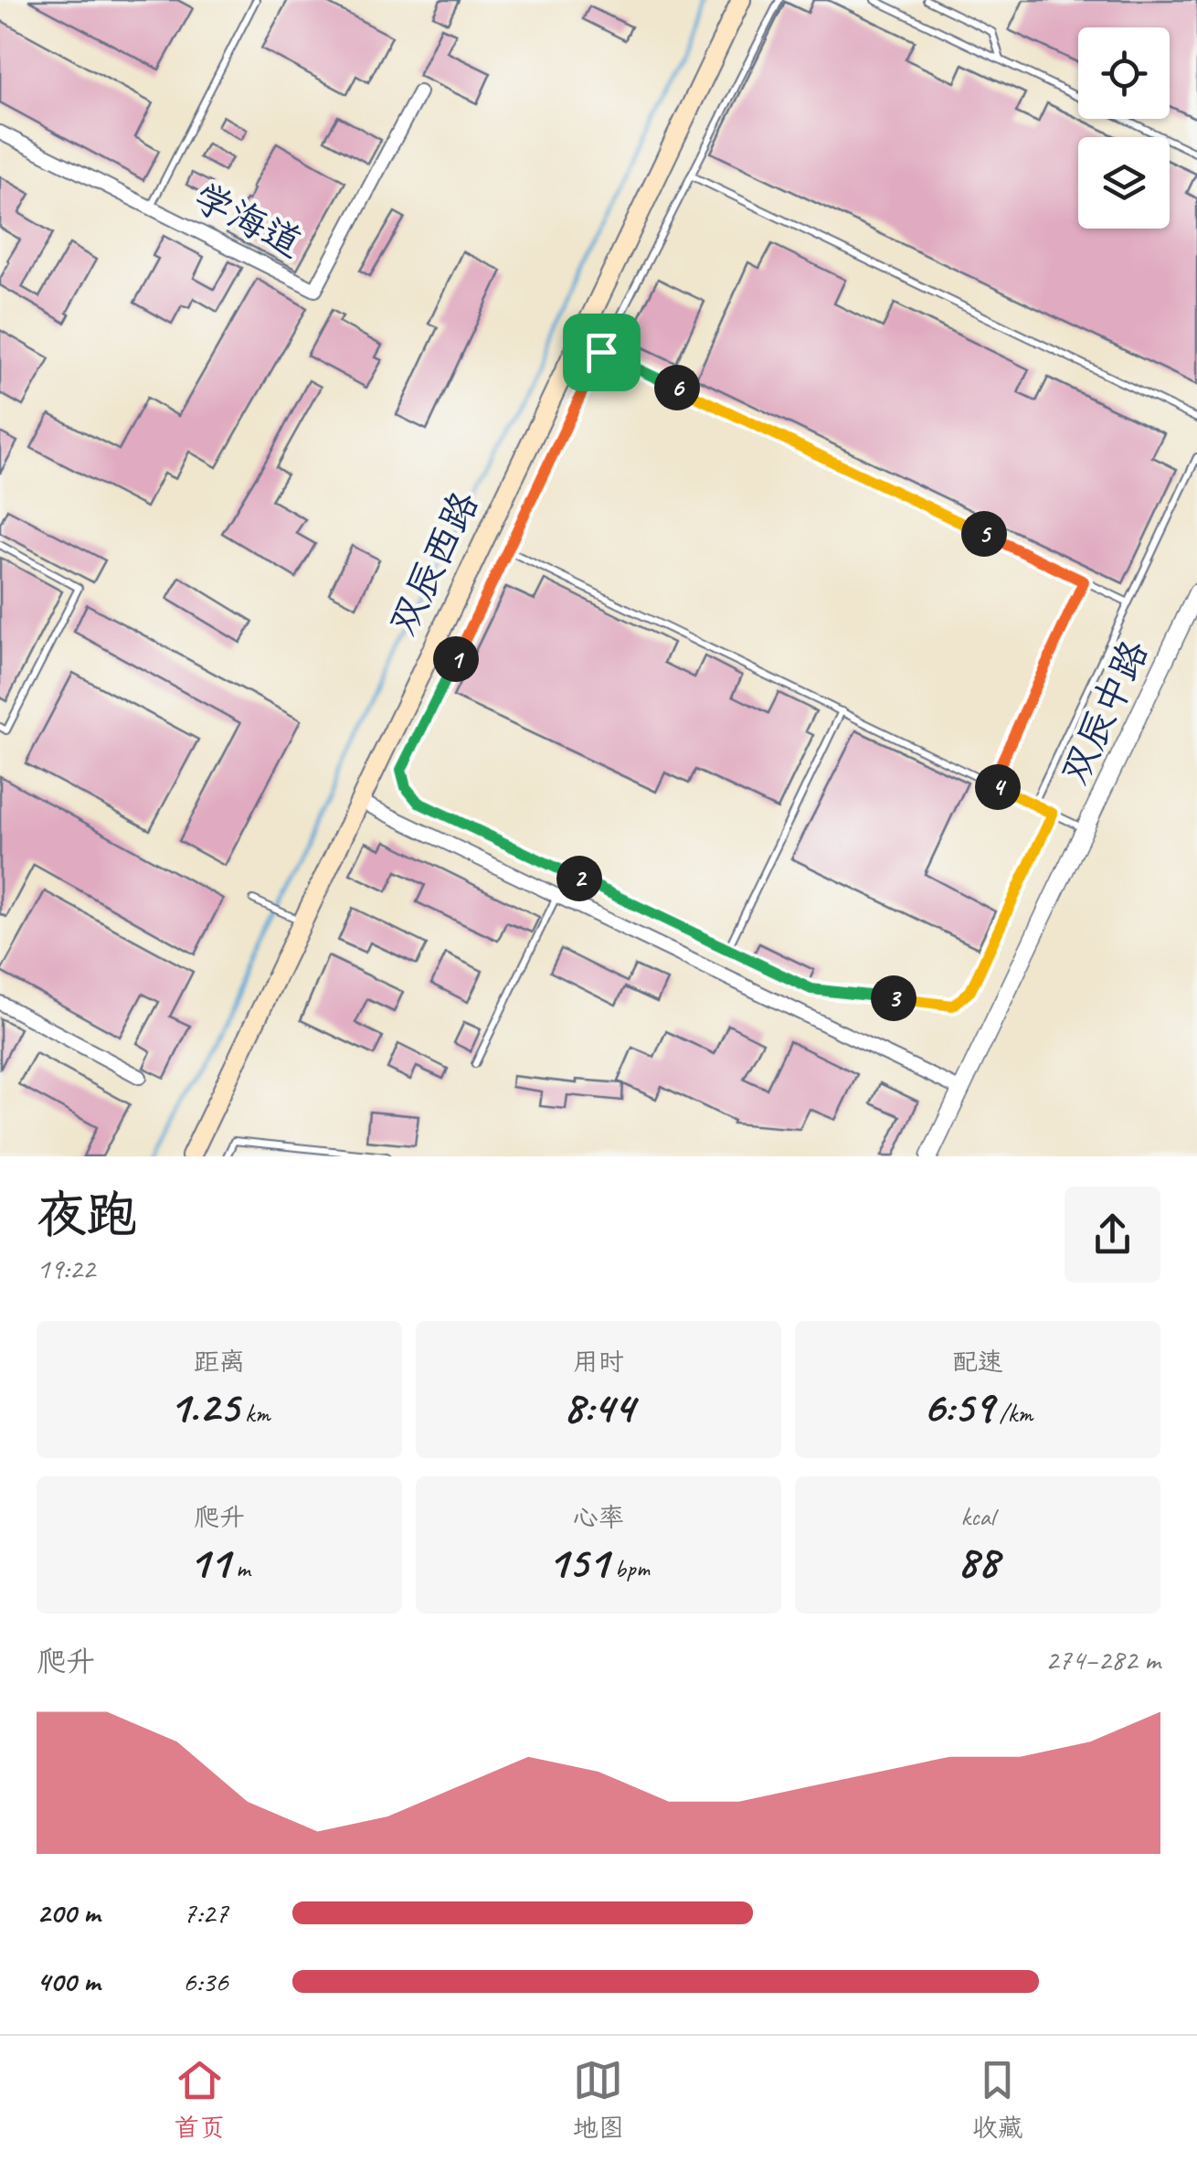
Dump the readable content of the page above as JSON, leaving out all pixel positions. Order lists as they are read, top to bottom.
{
  "streets": {
    "main road": ["双辰西路"],
    "street": ["学海道", "双辰中路"]
  },
  "page": {
    "pins": [
      "6",
      "5",
      "1",
      "4",
      "2",
      "3"
    ],
    "heading": ["夜跑", "19:22"],
    "stats": [
      ["距离", "1.25 km"],
      ["用时", "8:44"],
      ["配速", "6:59 /km"],
      ["爬升", "11 m"],
      ["心率", "151 bpm"],
      ["kcal", "88"]
    ],
    "chart": ["爬升", "274–282 m"],
    "list": [
      {
        "name": "200 m",
        "note": "7:27"
      },
      {
        "name": "400 m",
        "note": "6:36"
      }
    ],
    "tabs": ["首页", "地图", "收藏"]
  }
}
